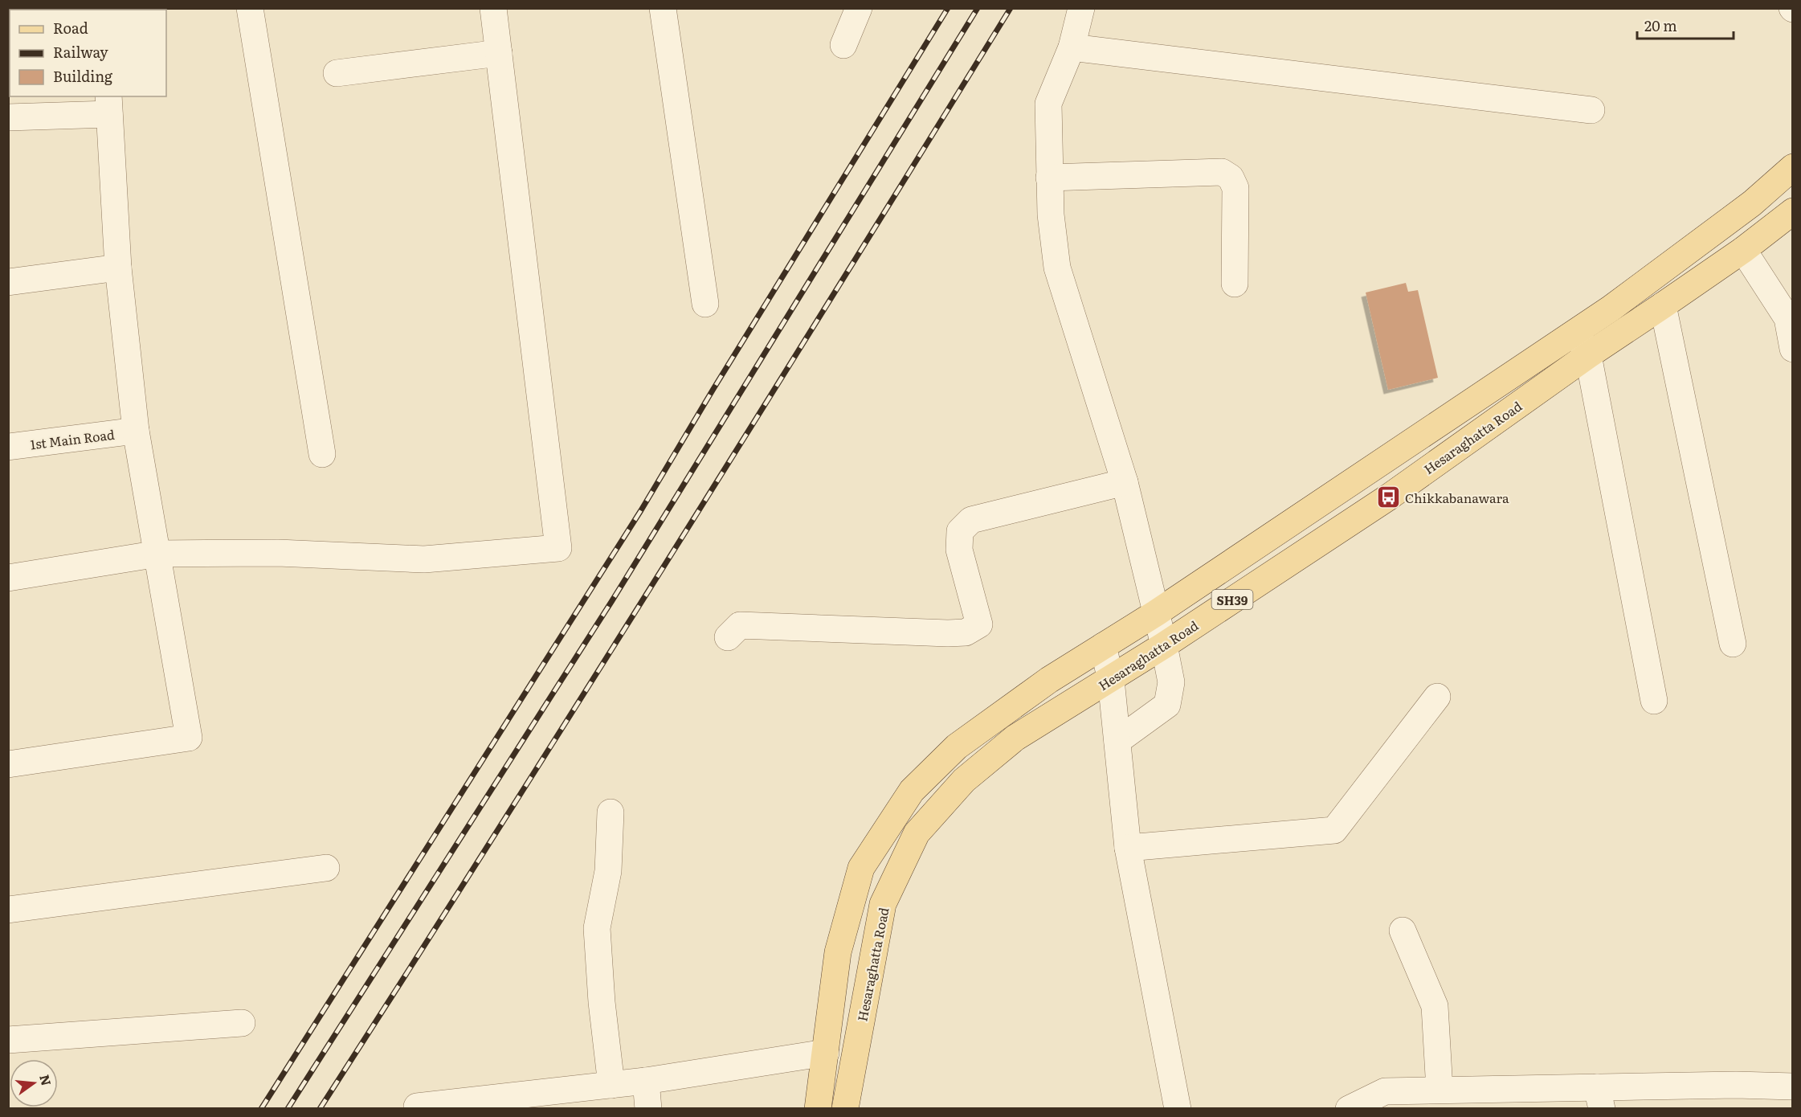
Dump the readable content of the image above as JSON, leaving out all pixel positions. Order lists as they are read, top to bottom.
{
  "streets": {
    "main road": ["Hesaraghatta Road", "SH39"],
    "street": ["1st Main Road"]
  },
  "places": {
    "bus stop": ["Chikkabanawara"]
  },
  "legend": ["Road", "Railway", "Building"],
  "scale_bar": "20 m",
  "north": "right"
}
